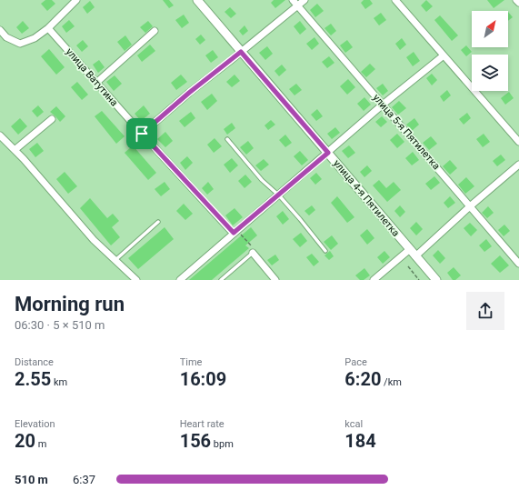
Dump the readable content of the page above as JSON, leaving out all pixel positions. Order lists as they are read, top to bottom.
{
  "streets": {
    "street": ["улица Ватутина", "улица 5-я Пятилетка", "улица 4-я Пятилетка"]
  },
  "north": "top right",
  "page": {
    "heading": ["Morning run", "06:30 · 5 × 510 m"],
    "stats": [
      ["Distance", "2.55 km"],
      ["Time", "16:09"],
      ["Pace", "6:20 /km"],
      ["Elevation", "20 m"],
      ["Heart rate", "156 bpm"],
      ["kcal", "184"]
    ],
    "list": [
      {
        "name": "510 m",
        "note": "6:37"
      }
    ]
  }
}
